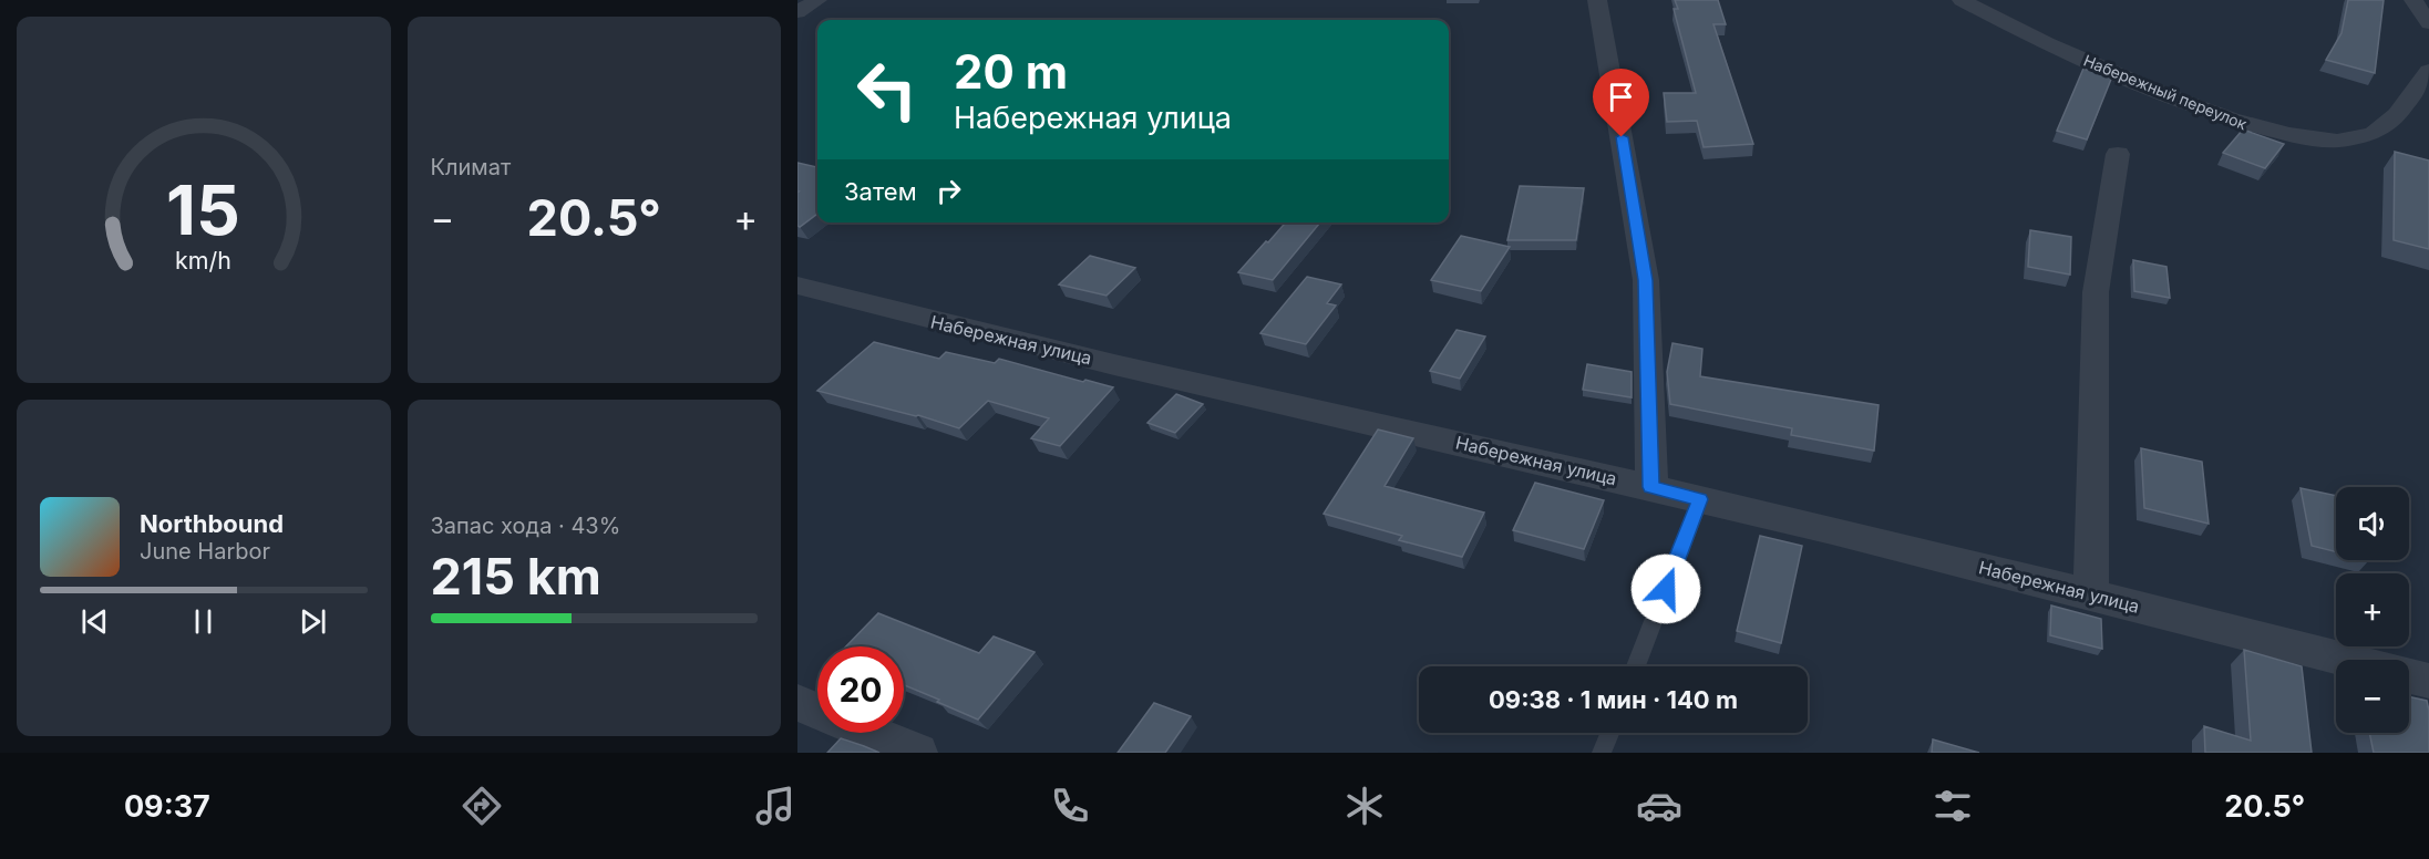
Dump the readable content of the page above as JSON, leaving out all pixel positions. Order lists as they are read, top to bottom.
{
  "streets": {
    "street": ["Набережный переулок", "Набережная улица"]
  },
  "page": {
    "tile": [
      "Климат",
      ["Запас хода · 43%", "215 km"]
    ],
    "turn": ["20 m", "Набережная улица"],
    "then": "Затем",
    "heat": ["−", "20.5°", "+"],
    "map_buttons": ["+", "−"],
    "song": ["Northbound", "June Harbor"],
    "limit": "20",
    "trip": "09:38 · 1 мин · 140 m",
    "tabs": ["09:37", "20.5°"],
    "gauge": ["15", "km/h"]
  }
}
